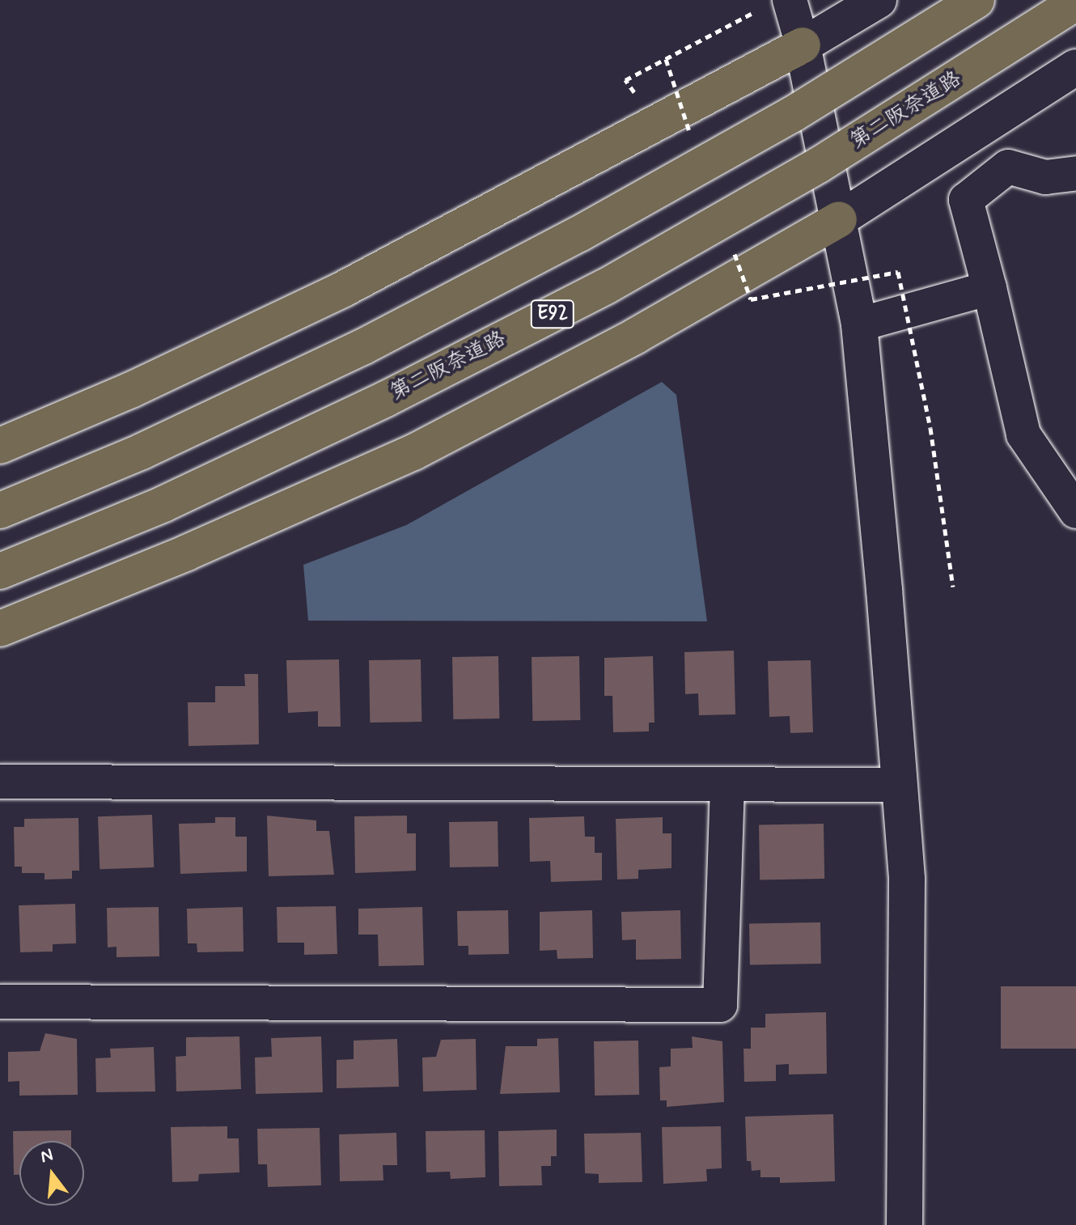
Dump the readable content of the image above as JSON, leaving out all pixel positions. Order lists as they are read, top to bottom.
{
  "streets": {
    "highway": ["第二阪奈道路", "E92"]
  },
  "north": "top"
}
